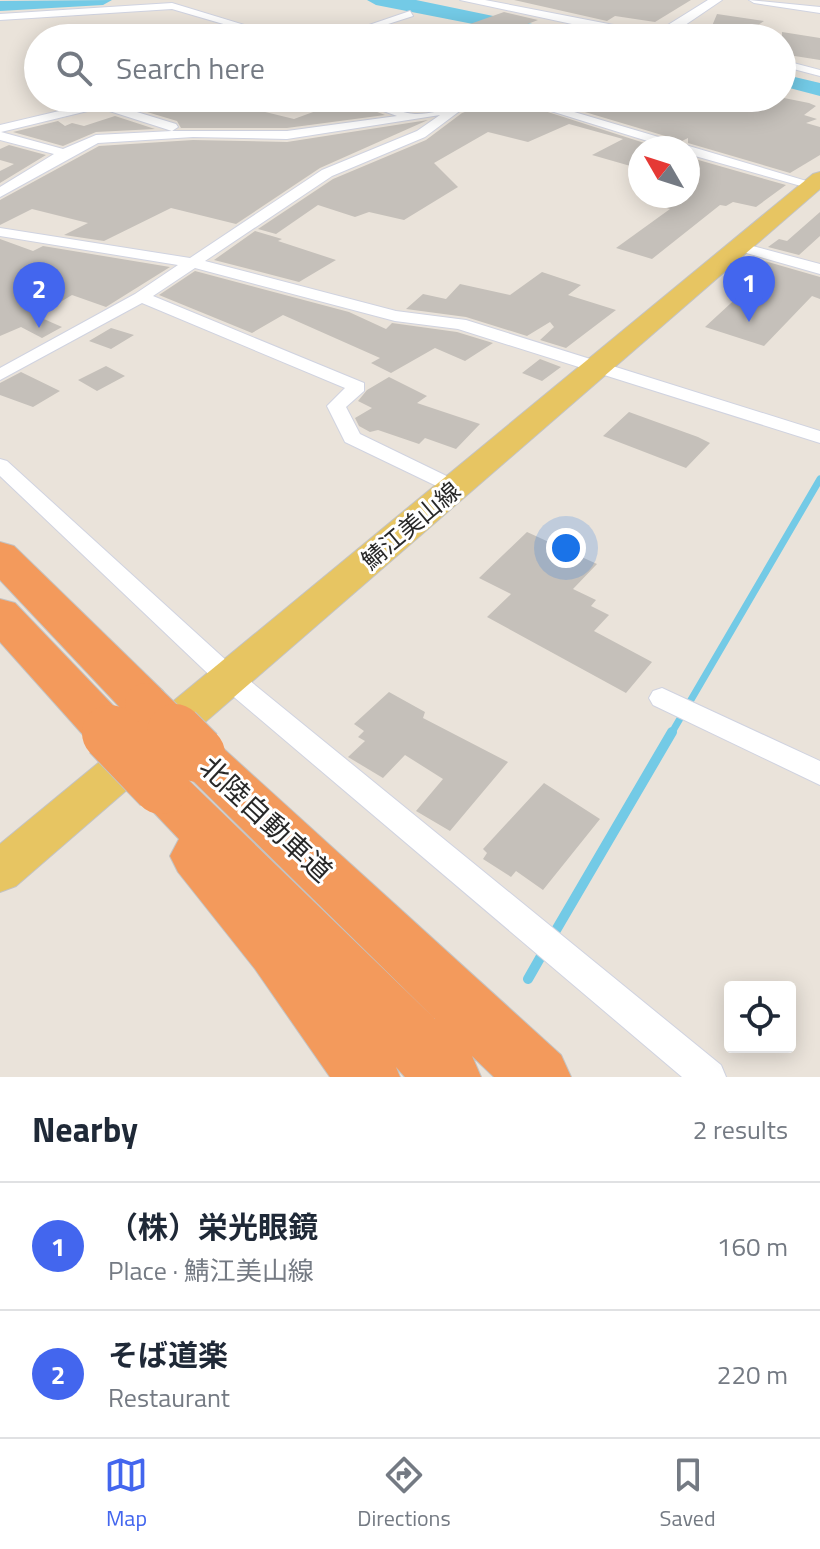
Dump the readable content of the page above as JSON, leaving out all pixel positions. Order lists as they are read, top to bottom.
{
  "streets": {
    "highway": ["北陸自動車道"],
    "main road": ["鯖江美山線"]
  },
  "north": "top left",
  "page": {
    "search": "Search here",
    "pins": ["1", "2"],
    "heading": ["Nearby", "2 results"],
    "list": [
      {
        "mark": "1",
        "name": "（株）栄光眼鏡",
        "note": "Place · 鯖江美山線",
        "value": "160 m"
      },
      {
        "mark": "2",
        "name": "そば道楽",
        "note": "Restaurant",
        "value": "220 m"
      }
    ],
    "nav": ["Map", "Directions", "Saved"]
  }
}
